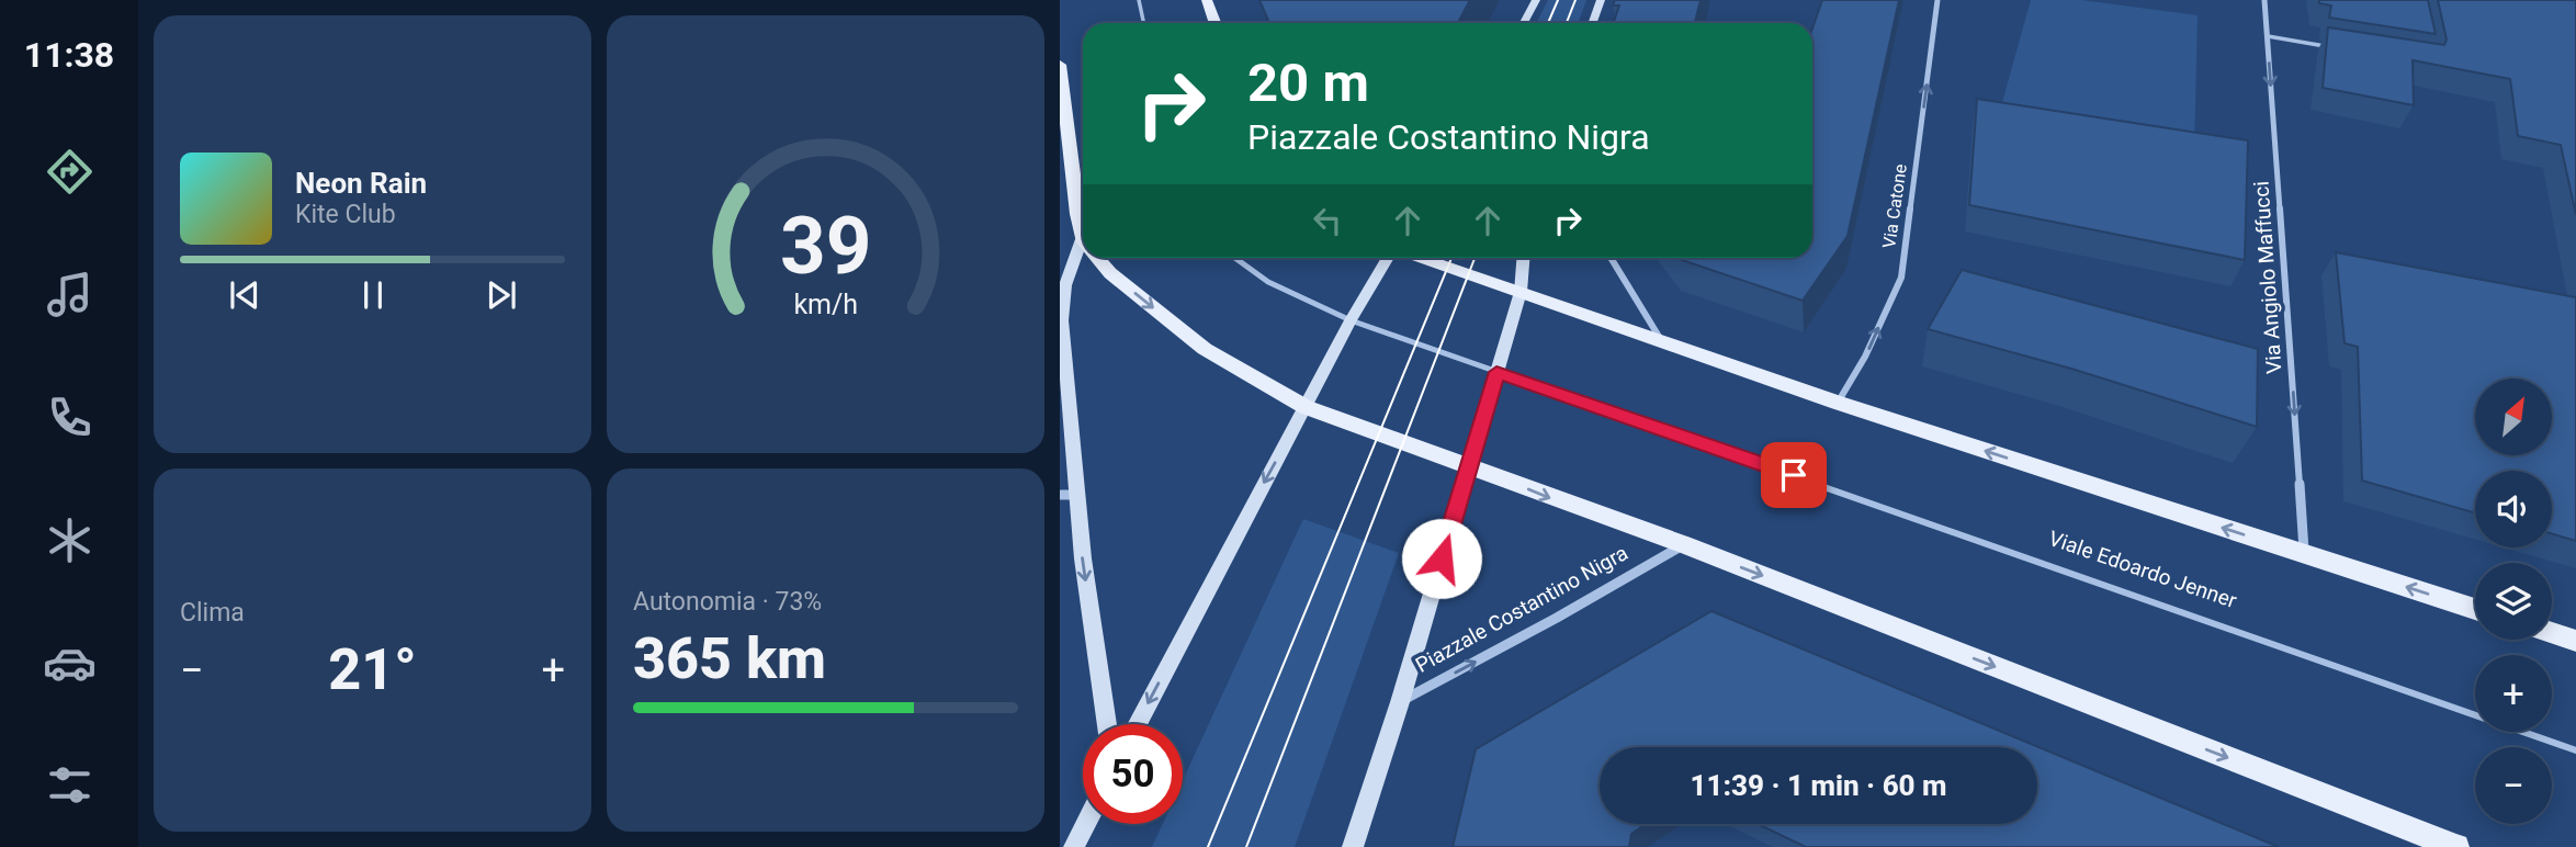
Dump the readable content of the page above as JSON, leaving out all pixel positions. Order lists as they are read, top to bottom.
{
  "streets": {
    "main road": ["Piazzale Costantino Nigra"],
    "street": ["Via Catone", "Via Angiolo Maffucci"],
    "lane": ["Viale Edoardo Jenner"]
  },
  "crossings": [
    ["Viale Edoardo Jenner", "Piazzale Costantino Nigra"]
  ],
  "one_way": ["Via Catone", "Via Angiolo Maffucci", "Piazzale Costantino Nigra"],
  "north": "top right",
  "page": {
    "tabs": "11:38",
    "turn": ["20 m", "Piazzale Costantino Nigra"],
    "song": ["Neon Rain", "Kite Club"],
    "map_buttons": ["+", "−"],
    "tile": [
      "Clima",
      ["Autonomia · 73%", "365 km"]
    ],
    "heat": ["−", "21°", "+"],
    "limit": "50",
    "trip": "11:39 · 1 min · 60 m",
    "gauge": ["39", "km/h"]
  }
}
